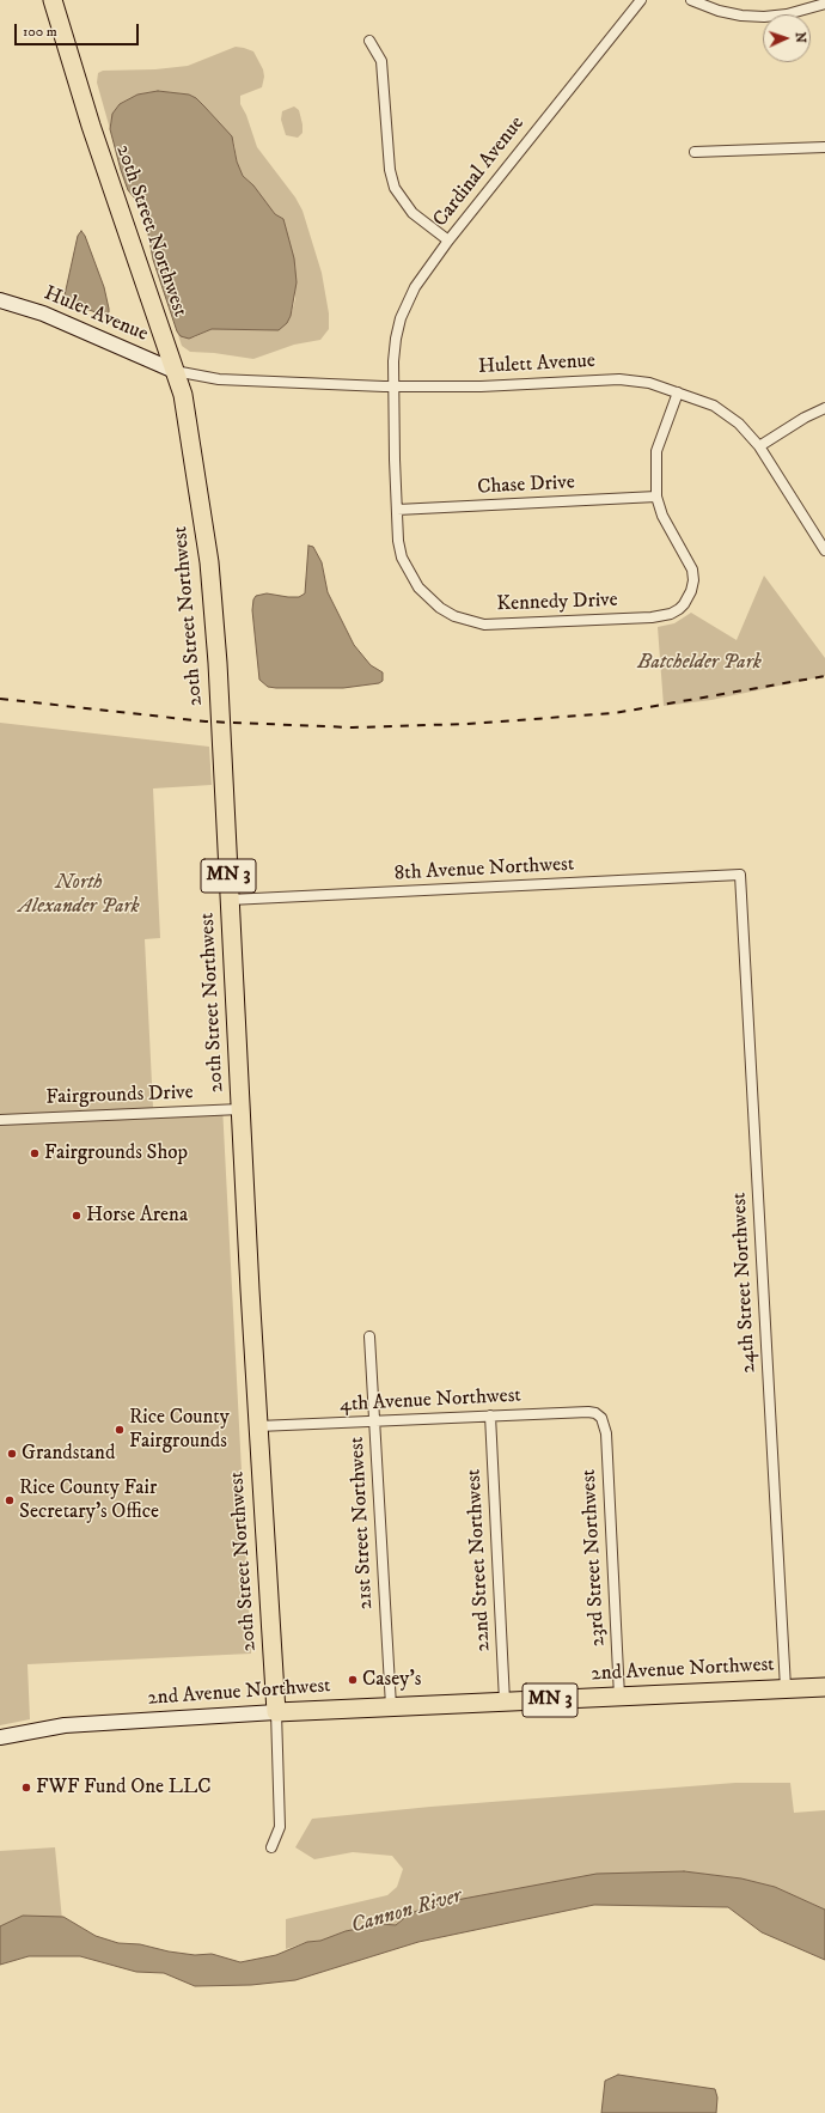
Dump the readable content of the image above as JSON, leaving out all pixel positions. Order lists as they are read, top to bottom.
{
  "streets": {
    "highway": ["20th Street Northwest", "MN 3", "2nd Avenue Northwest"],
    "street": [
      "Cardinal Avenue",
      "Hulet Avenue",
      "Hulett Avenue",
      "Chase Drive",
      "Kennedy Drive",
      "8th Avenue Northwest",
      "Fairgrounds Drive",
      "24th Street Northwest",
      "4th Avenue Northwest",
      "21st Street Northwest",
      "23rd Street Northwest",
      "22nd Street Northwest"
    ]
  },
  "crossings": [
    ["Cardinal Avenue", "Hulett Avenue"],
    ["Cardinal Avenue", "Kennedy Drive"],
    ["20th Street Northwest", "Hulet Avenue"],
    ["20th Street Northwest", "Hulett Avenue"],
    ["20th Street Northwest", "8th Avenue Northwest"],
    ["20th Street Northwest", "Fairgrounds Drive"],
    ["20th Street Northwest", "4th Avenue Northwest"],
    ["20th Street Northwest", "2nd Avenue Northwest"],
    ["Hulet Avenue", "Hulett Avenue"],
    ["Hulett Avenue", "Kennedy Drive"],
    ["Chase Drive", "Kennedy Drive"],
    ["8th Avenue Northwest", "24th Street Northwest"],
    ["24th Street Northwest", "2nd Avenue Northwest"],
    ["4th Avenue Northwest", "21st Street Northwest"],
    ["4th Avenue Northwest", "23rd Street Northwest"],
    ["4th Avenue Northwest", "22nd Street Northwest"],
    ["21st Street Northwest", "2nd Avenue Northwest"],
    ["23rd Street Northwest", "2nd Avenue Northwest"],
    ["22nd Street Northwest", "2nd Avenue Northwest"]
  ],
  "water": ["Cannon River"],
  "parks": ["Batchelder Park", "North Alexander Park"],
  "places": [
    "Fairgrounds Shop",
    "Horse Arena",
    "Rice County Fairgrounds",
    "Grandstand",
    "Rice County Fair Secretary's Office",
    "Casey's",
    "FWF Fund One LLC"
  ],
  "scale_bar": "100 m",
  "north": "right"
}
